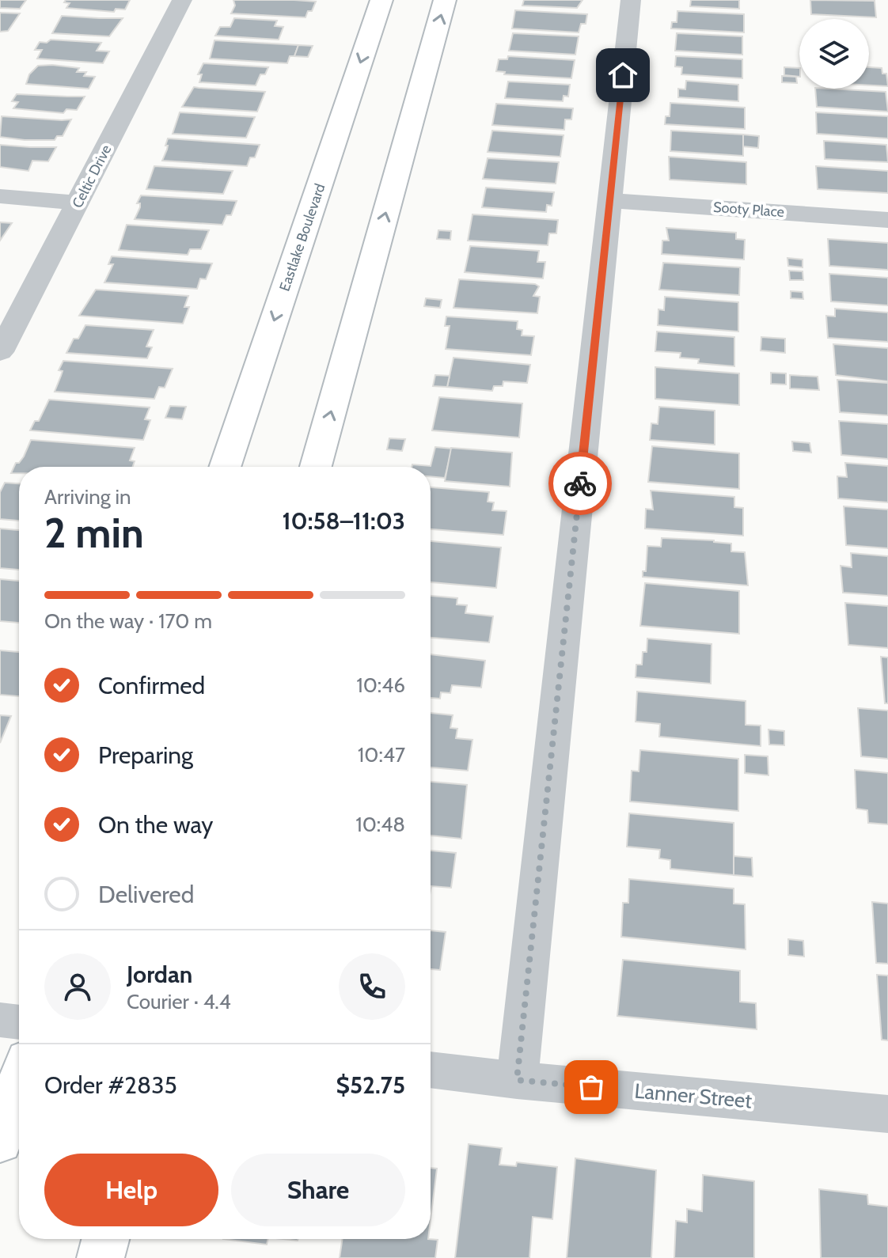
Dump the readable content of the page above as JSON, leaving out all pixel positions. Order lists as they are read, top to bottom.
{
  "streets": {
    "main road": ["Eastlake Boulevard"],
    "street": ["Celtic Drive", "Sooty Place", "Lanner Street"]
  },
  "page": {
    "heading": ["2 min", "Arriving in", "10:58–11:03"],
    "panel": [
      "Jordan",
      "Courier · 4.4",
      "Order #2835",
      "$52.75"
    ],
    "bar": "On the way · 170 m",
    "list": [
      ["Confirmed", "10:46"],
      ["Preparing", "10:47"],
      ["On the way", "10:48"],
      "Delivered"
    ],
    "buttons": ["Help", "Share"]
  }
}
